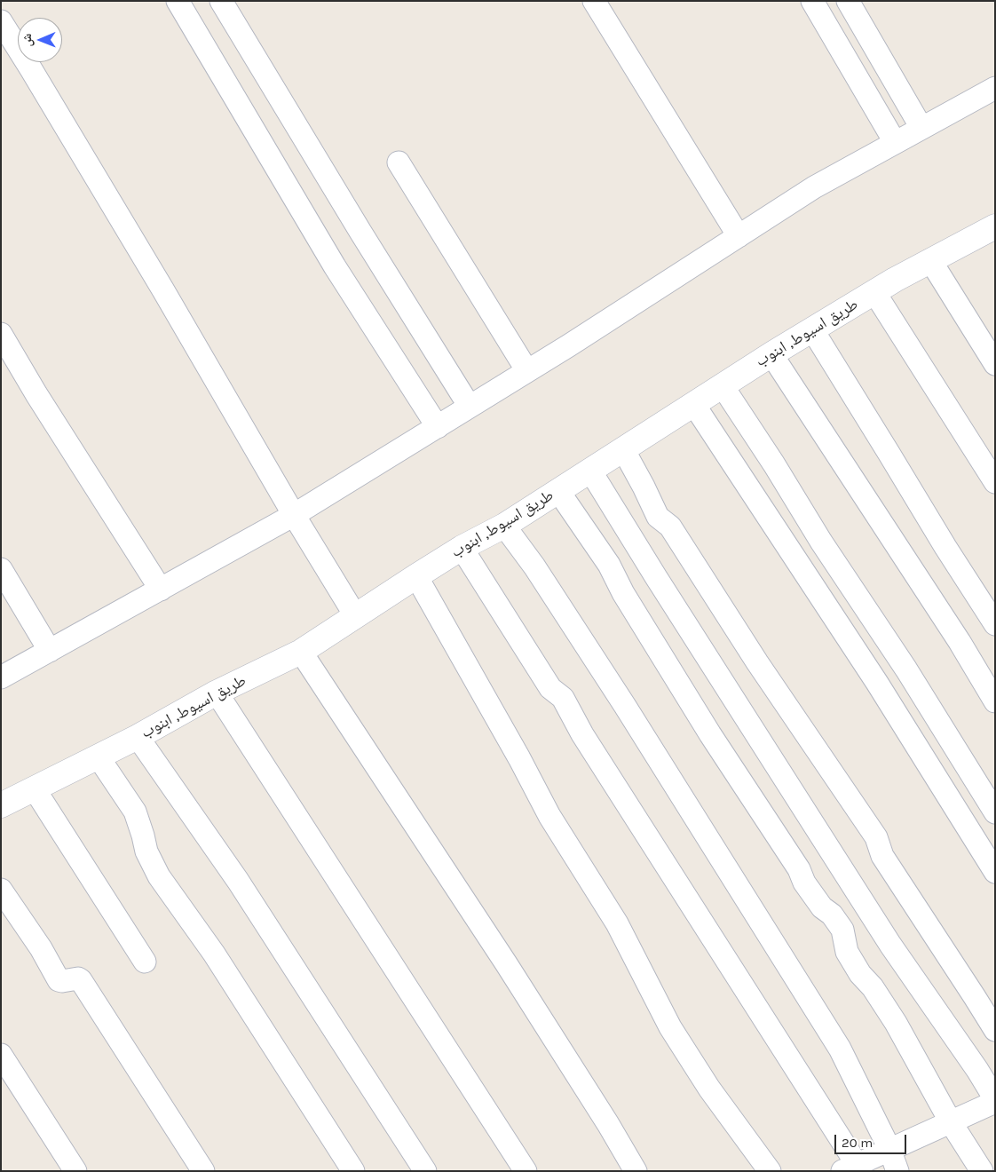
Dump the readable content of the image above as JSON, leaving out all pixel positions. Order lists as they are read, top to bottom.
{
  "streets": {
    "main road": ["طريق اسيوط, ابنوب"]
  },
  "scale_bar": "20 m",
  "north": "left"
}
